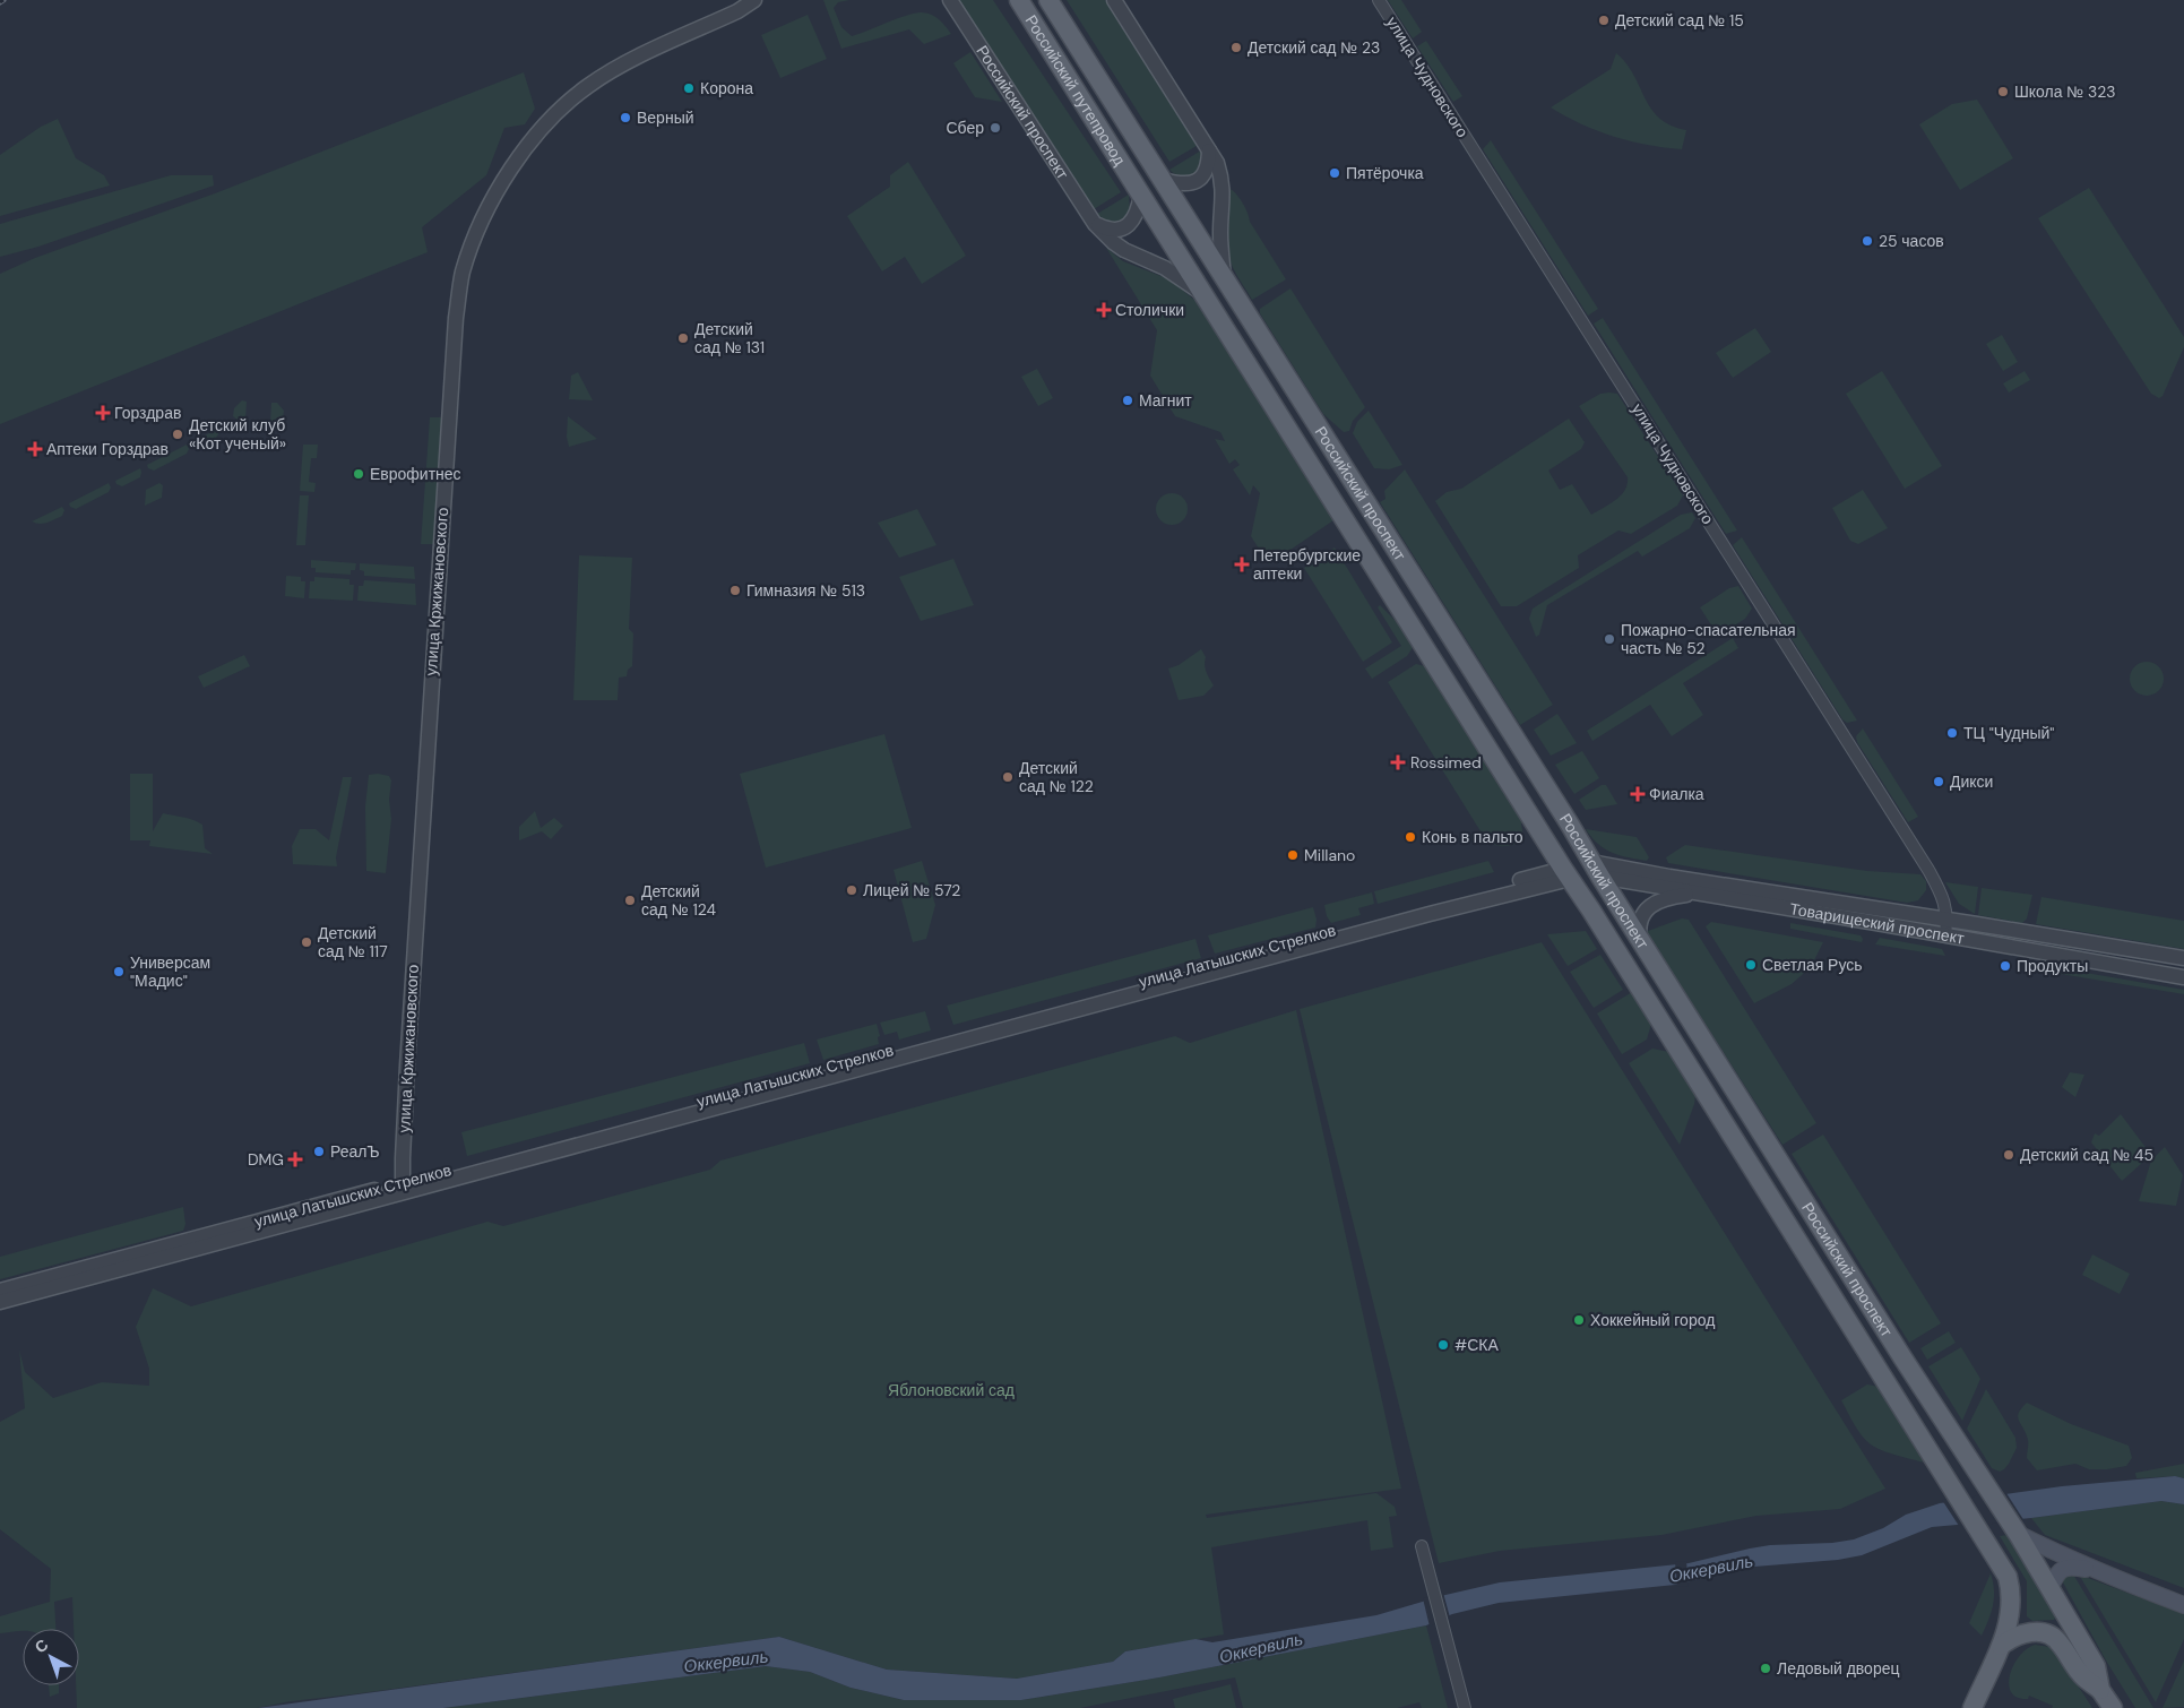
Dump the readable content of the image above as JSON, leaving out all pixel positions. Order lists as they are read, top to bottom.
{
  "streets": {
    "main road": ["Российский путепровод", "Российский проспект", "улица Латышских Стрелков"],
    "street": ["улица Чудновского", "улица Кржижановского", "Товарищеский проспект"]
  },
  "crossings": [
    ["улица Чудновского", "Товарищеский проспект"],
    ["Российский путепровод", "Российский проспект"],
    ["Российский проспект", "Товарищеский проспект"],
    ["Российский проспект", "улица Латышских Стрелков"],
    ["улица Кржижановского", "улица Латышских Стрелков"],
    ["Товарищеский проспект", "улица Латышских Стрелков"]
  ],
  "water": ["Оккервиль"],
  "parks": ["Яблоновский сад"],
  "places": {
    "other": [
      "Детский сад № 15",
      "Детский сад № 23",
      "Корона",
      "Школа № 323",
      "Верный",
      "Сбер",
      "Пятёрочка",
      "25 часов",
      "Детский сад № 131",
      "Магнит",
      "Детский клуб «Кот ученый»",
      "Еврофитнес",
      "Гимназия № 513",
      "Пожарно-спасательная часть № 52",
      "ТЦ \"Чудный\"",
      "Детский сад № 122",
      "Дикси",
      "Конь в пальто",
      "Millano",
      "Лицей № 572",
      "Детский сад № 124",
      "Детский сад № 117",
      "Светлая Русь",
      "Продукты",
      "Универсам \"Мадис\"",
      "РеалЪ",
      "Детский сад № 45",
      "Хоккейный город",
      "#СКА",
      "Ледовый дворец"
    ],
    "health": [
      "Столички",
      "Горздрав",
      "Аптеки Горздрав",
      "Петербургские аптеки",
      "Rossimed",
      "Фиалка",
      "DMG"
    ]
  },
  "north": "top left"
}
